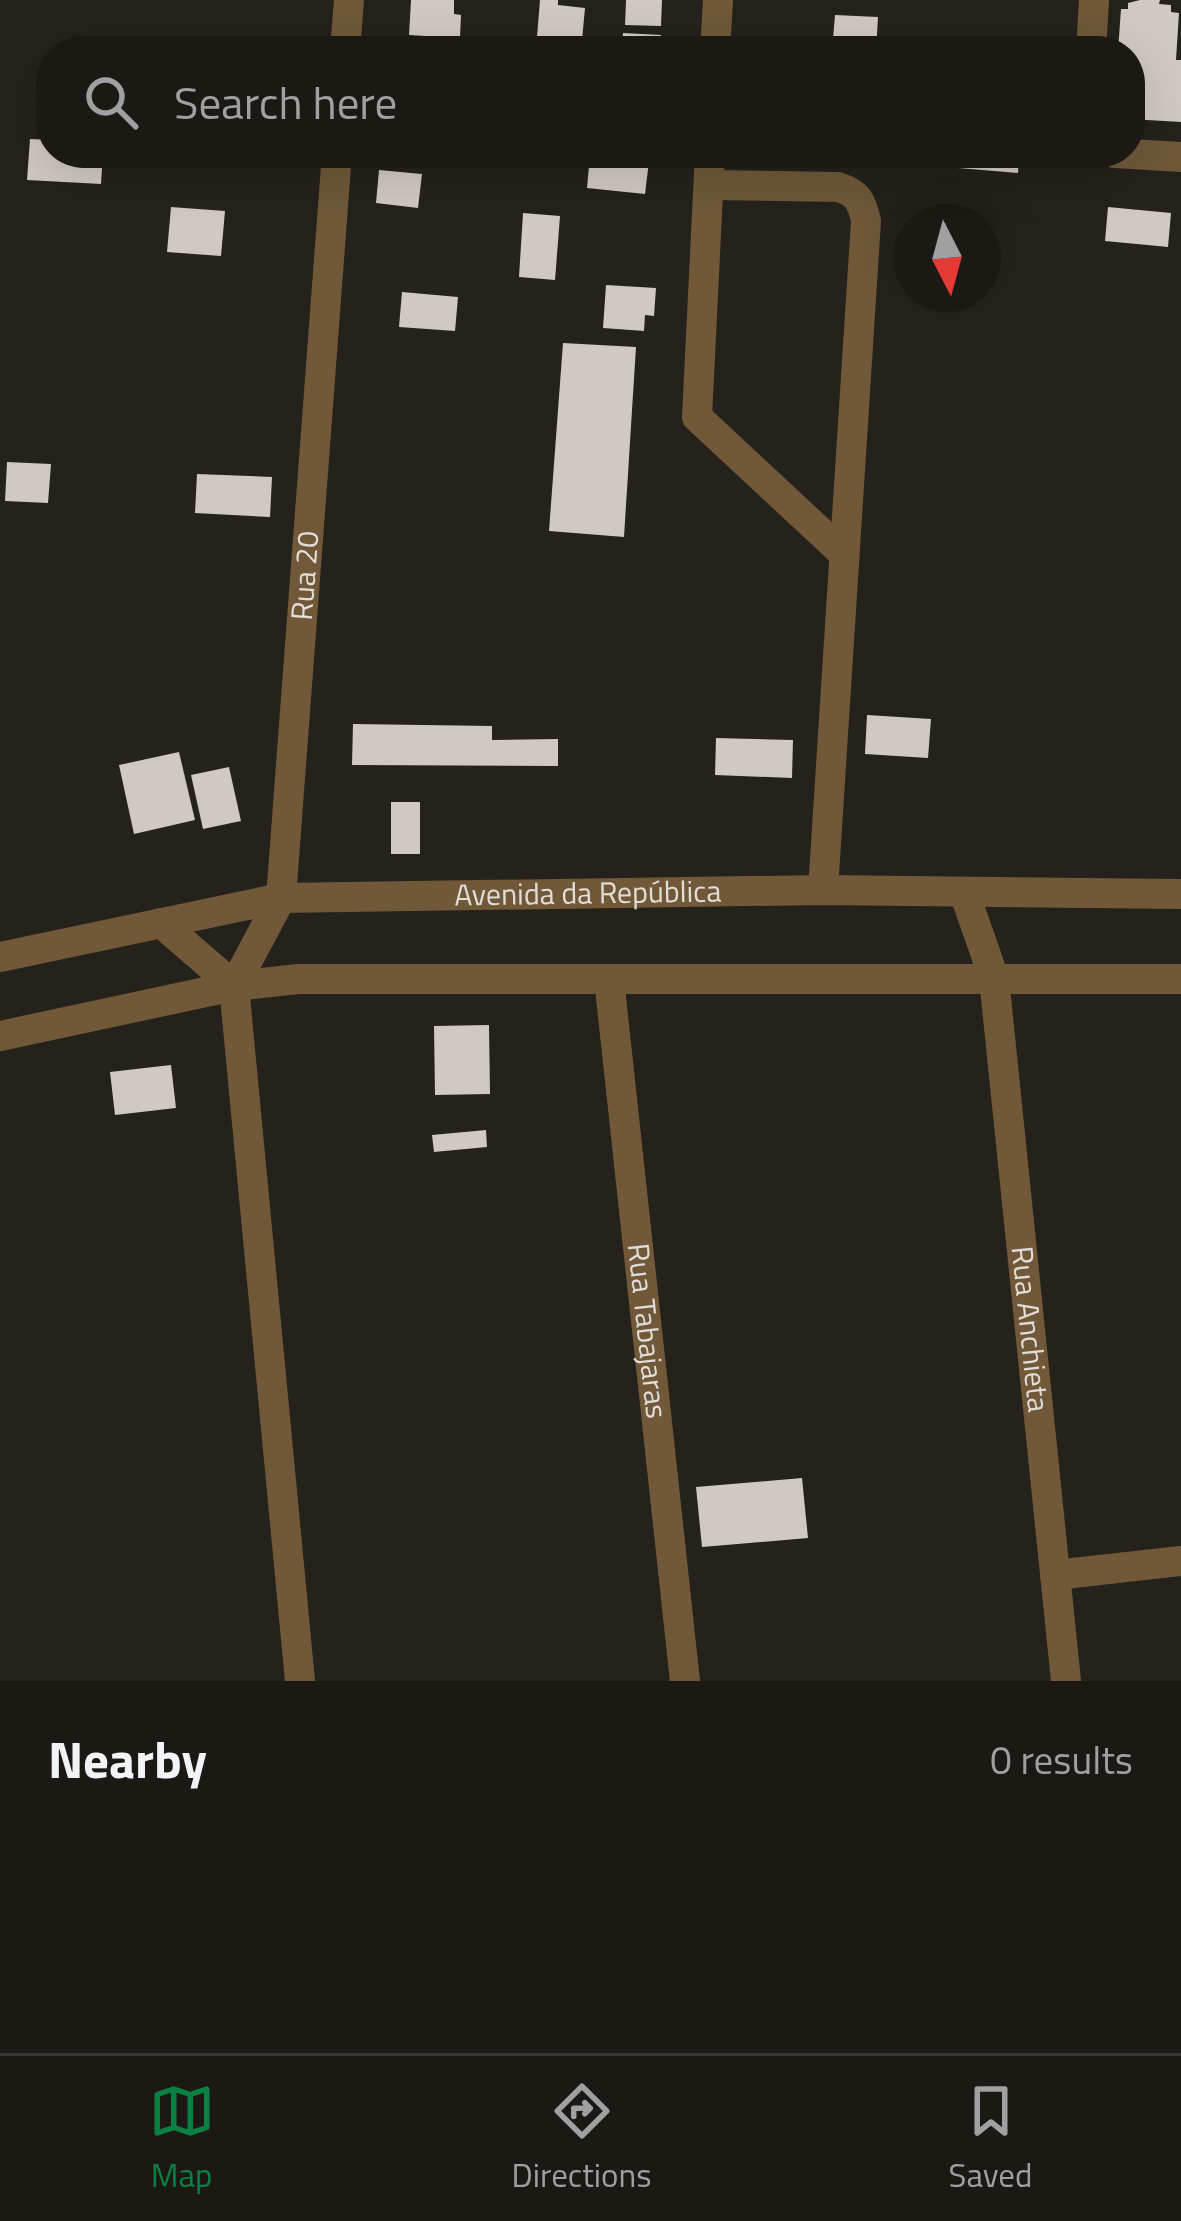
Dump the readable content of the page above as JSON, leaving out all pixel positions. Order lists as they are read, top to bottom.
{
  "streets": {
    "street": [
      "Rua 20",
      "Avenida da República",
      "Rua Tabajaras",
      "Rua Anchieta"
    ]
  },
  "crossings": [
    ["Rua 20", "Avenida da República"],
    ["Avenida da República", "Rua Anchieta"]
  ],
  "north": "bottom",
  "page": {
    "search": "Search here",
    "heading": ["Nearby", "0 results"],
    "nav": ["Map", "Directions", "Saved"]
  }
}
